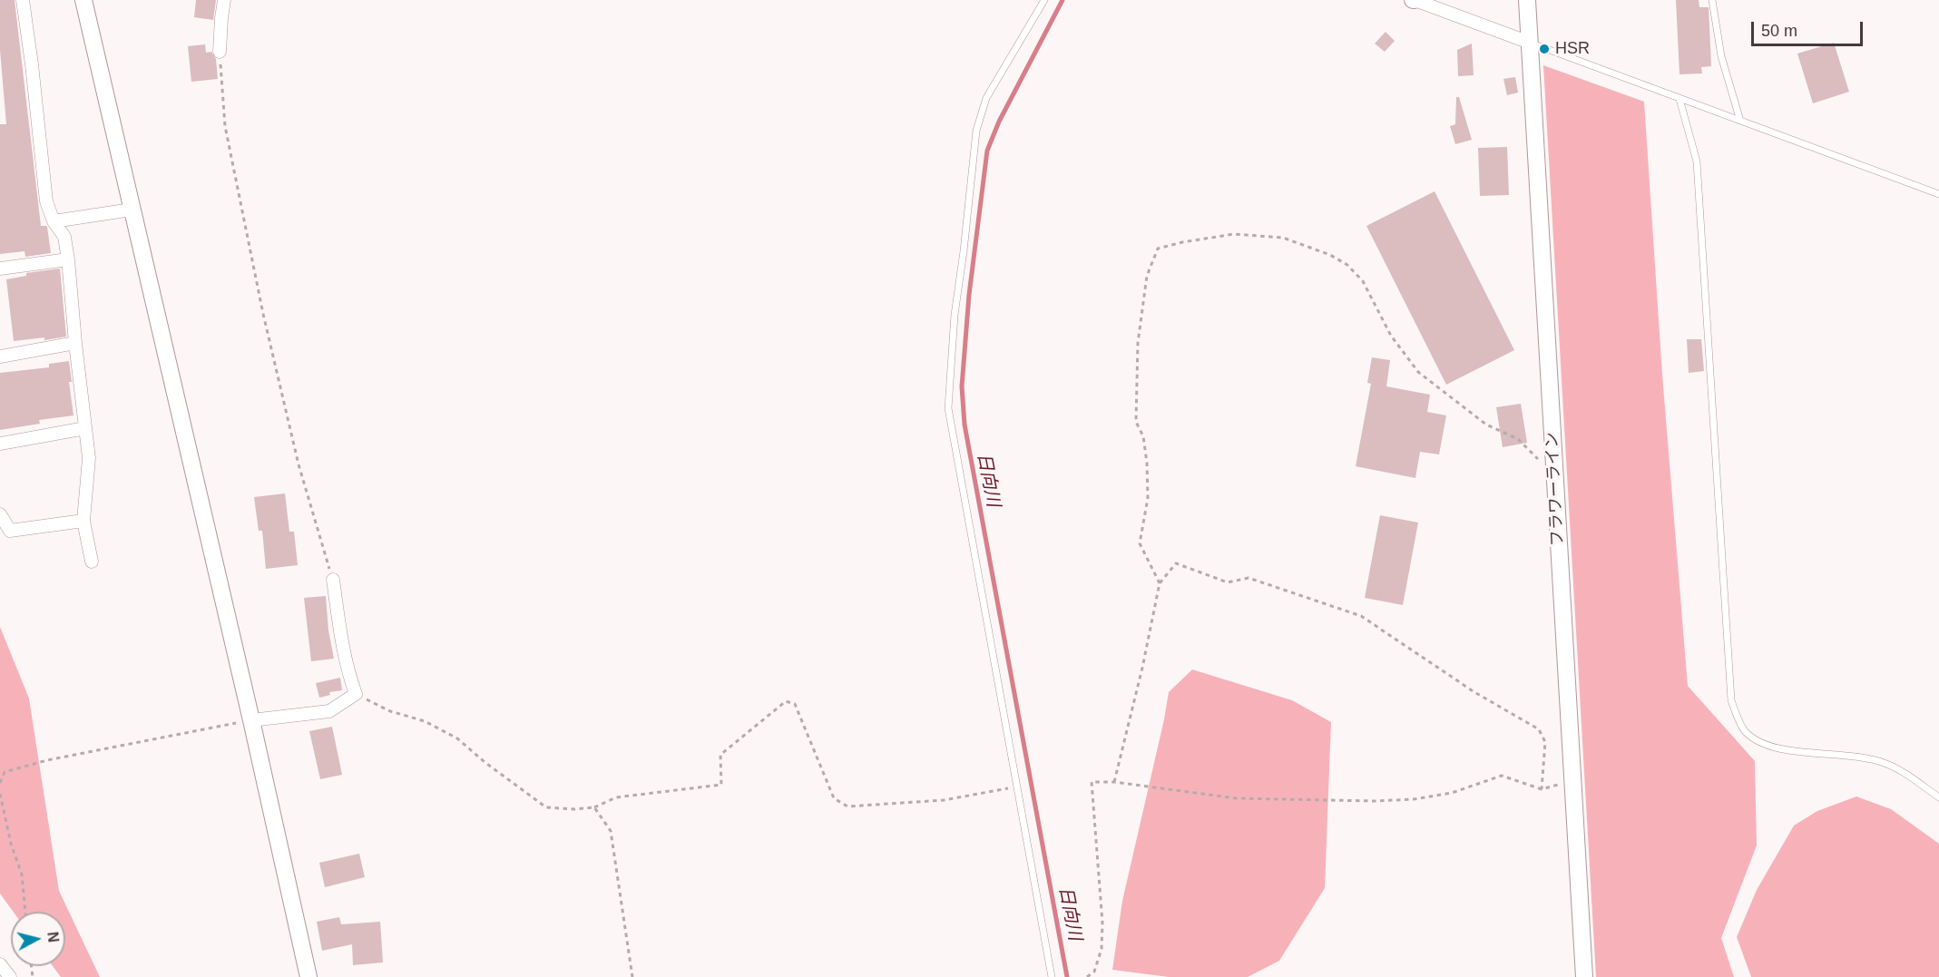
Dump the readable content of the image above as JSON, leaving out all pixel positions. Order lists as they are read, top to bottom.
{
  "streets": {
    "street": ["フラワーライン"]
  },
  "water": ["日向川"],
  "places": ["HSR"],
  "scale_bar": "50 m",
  "north": "right"
}
